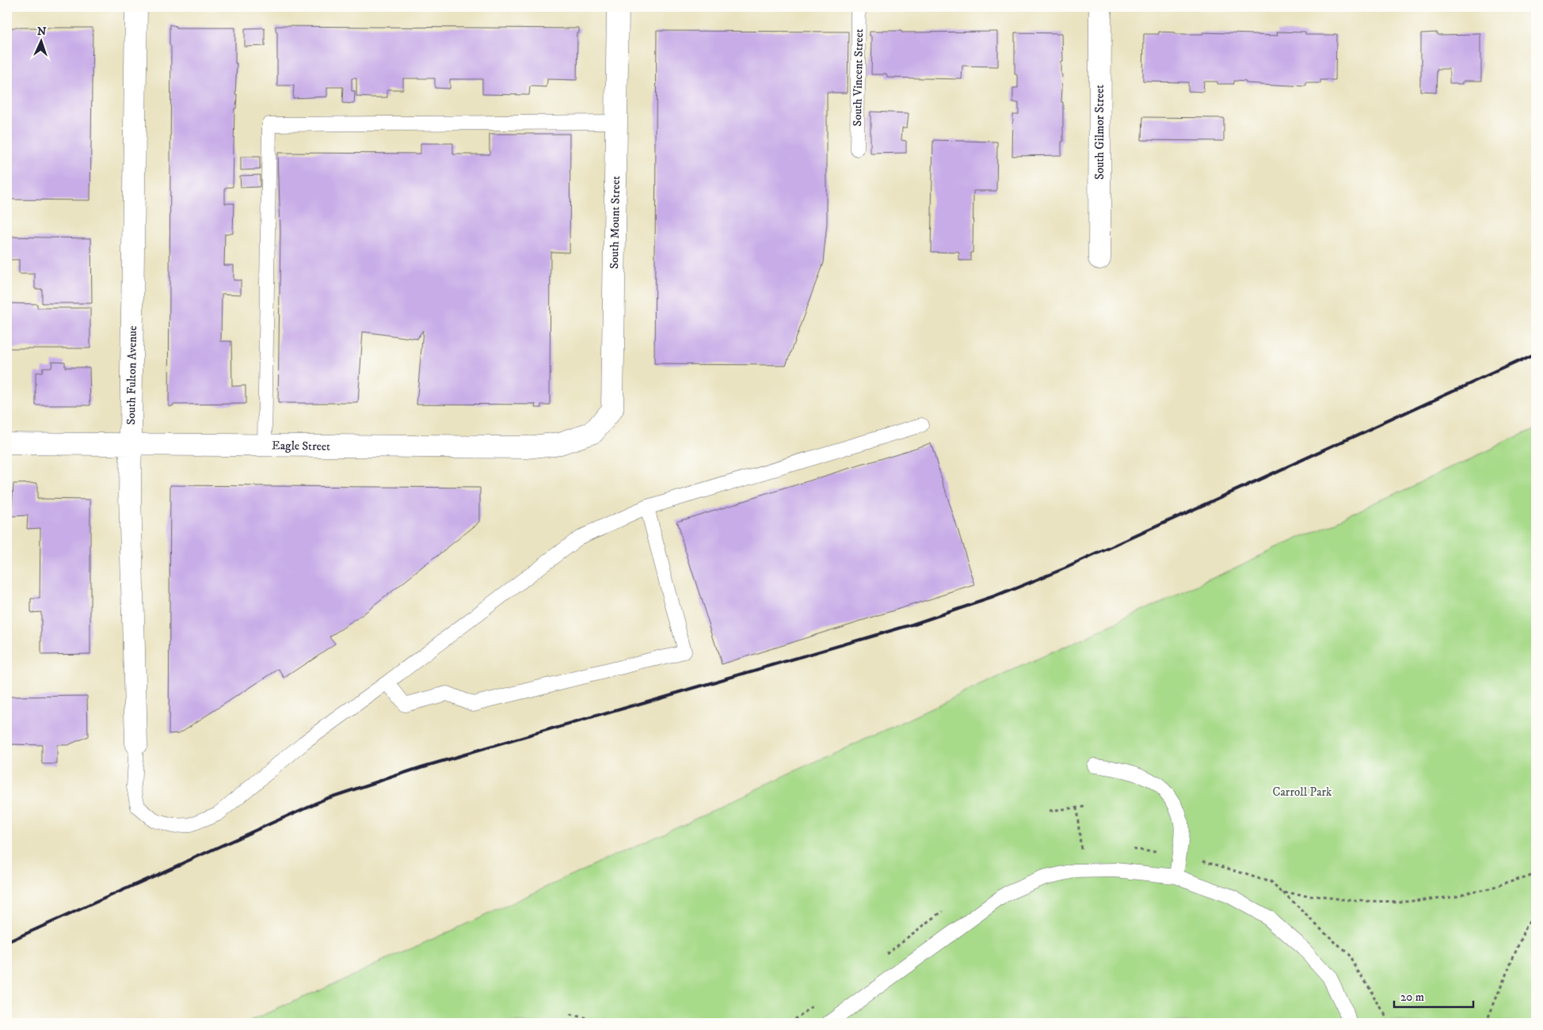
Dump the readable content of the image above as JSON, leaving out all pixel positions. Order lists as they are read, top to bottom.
{
  "streets": {
    "street": [
      "South Gilmor Street",
      "South Mount Street",
      "South Fulton Avenue",
      "Eagle Street"
    ],
    "lane": ["South Vincent Street"]
  },
  "crossings": [
    ["South Mount Street", "Eagle Street"],
    ["South Fulton Avenue", "Eagle Street"]
  ],
  "parks": ["Carroll Park"],
  "scale_bar": "20 m",
  "north": "top"
}
